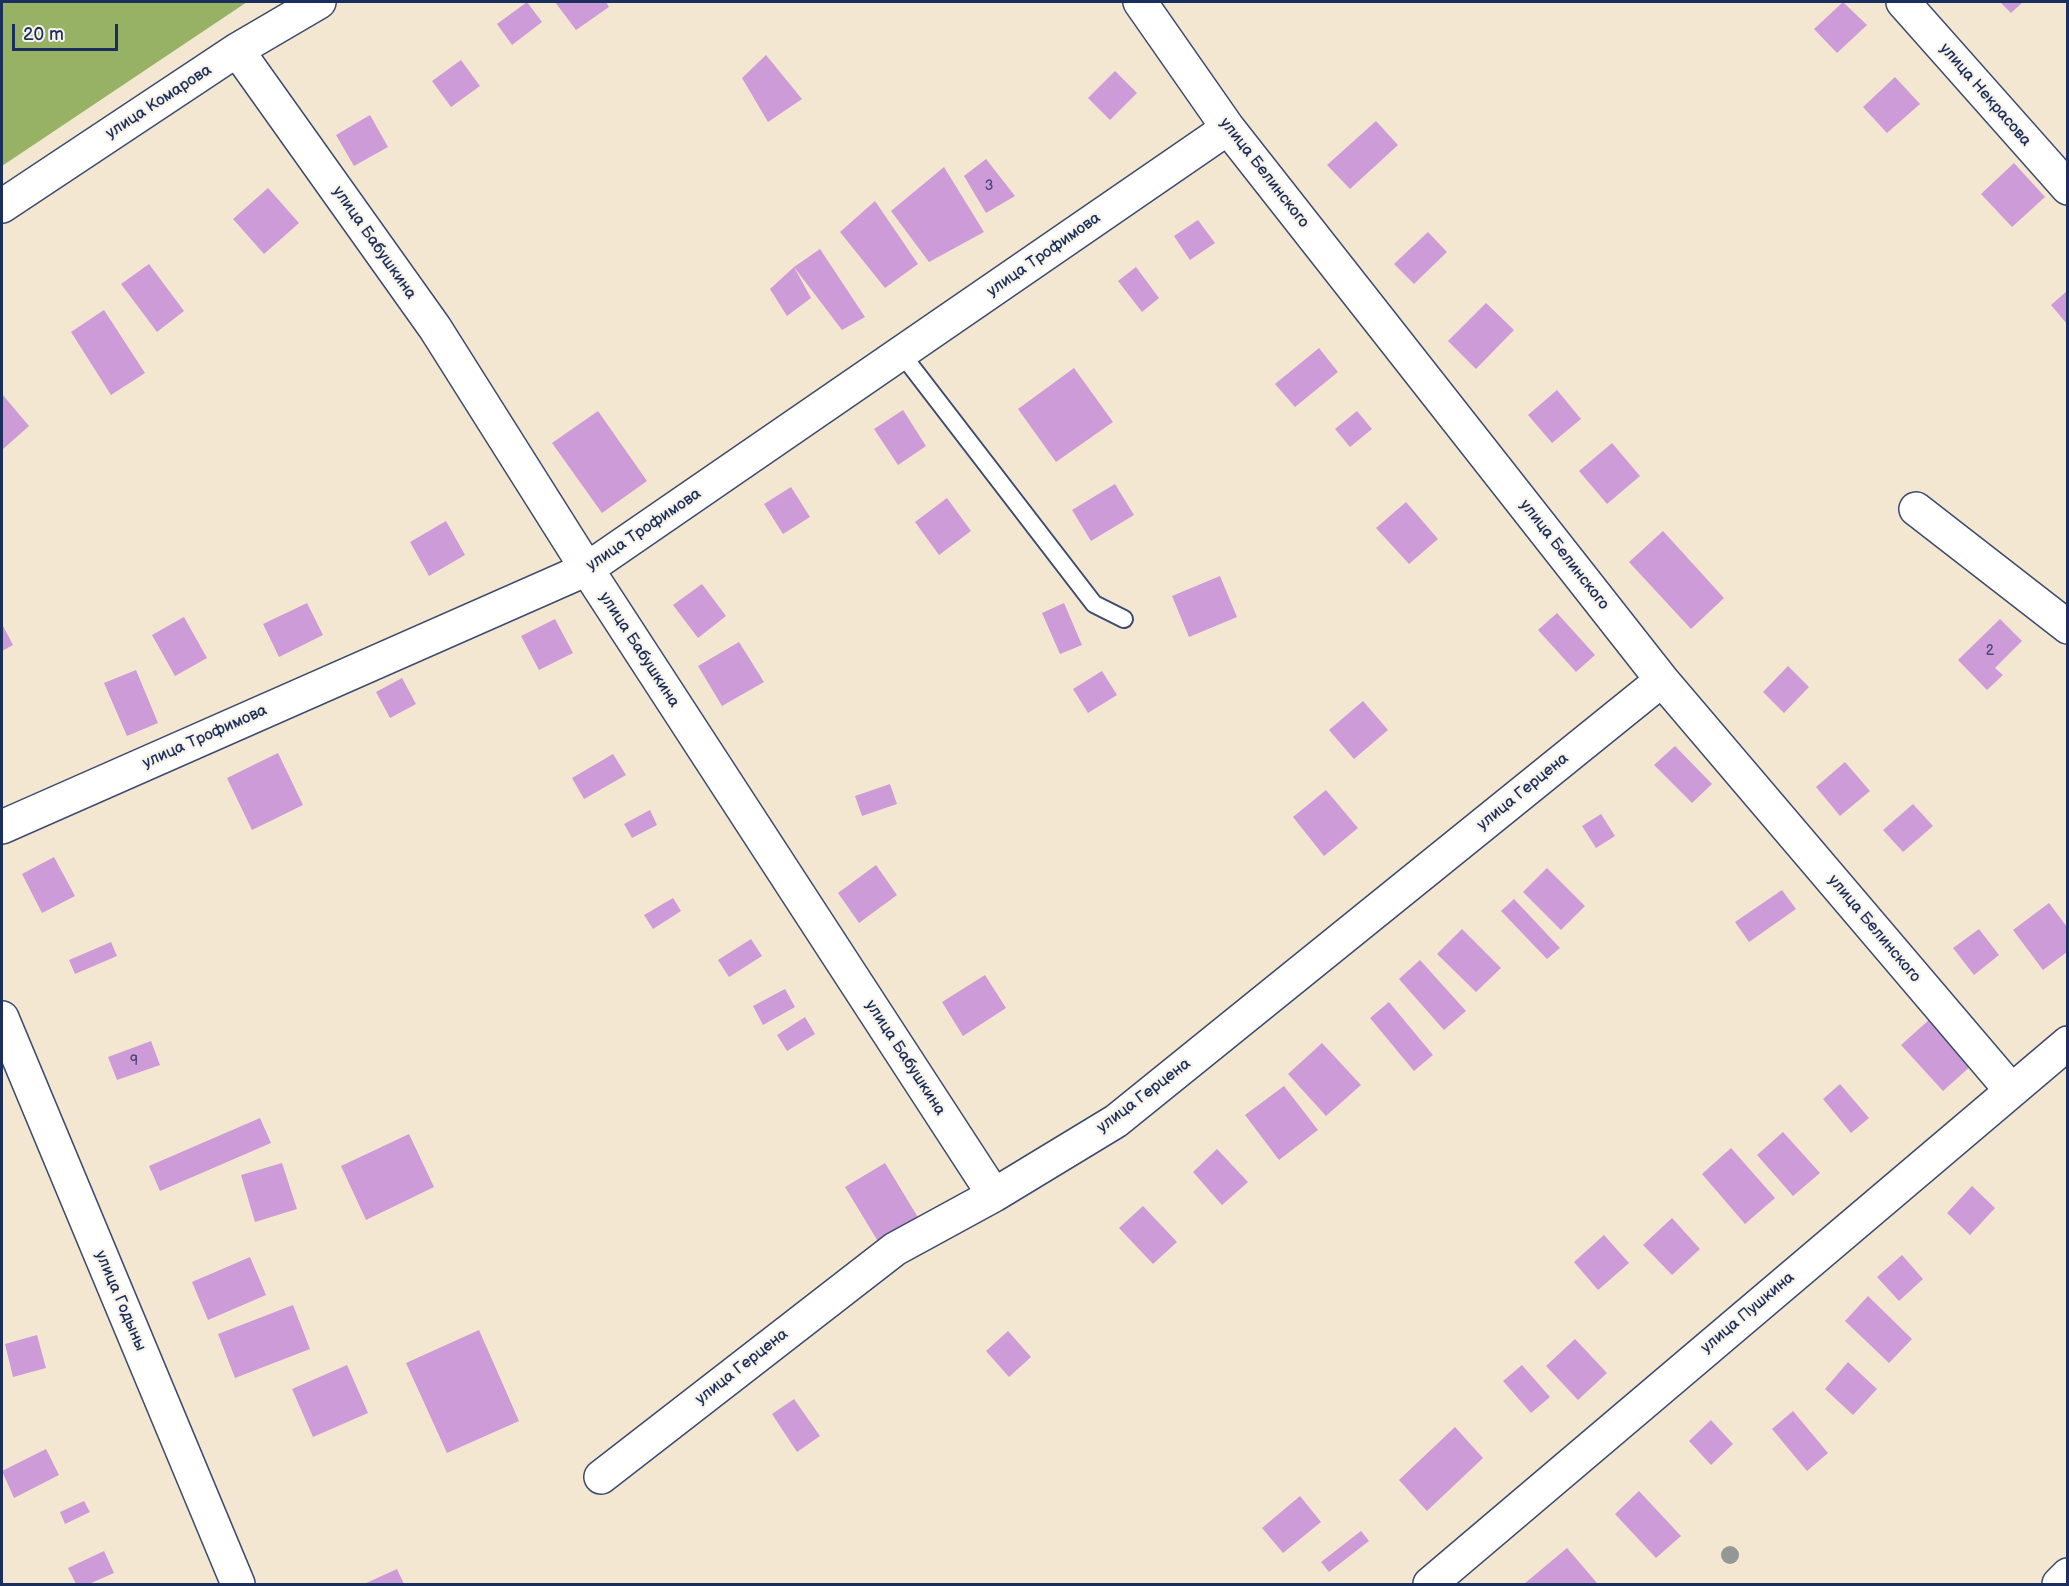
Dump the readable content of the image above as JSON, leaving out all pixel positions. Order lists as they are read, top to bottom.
{
  "streets": {
    "street": [
      "улица Некрасова",
      "улица Комарова",
      "улица Белинского",
      "улица Бабушкина",
      "улица Трофимова",
      "улица Герцена",
      "улица Годыны",
      "улица Пушкина"
    ]
  },
  "crossings": [
    ["улица Комарова", "улица Бабушкина"],
    ["улица Белинского", "улица Трофимова"],
    ["улица Белинского", "улица Герцена"],
    ["улица Белинского", "улица Пушкина"],
    ["улица Бабушкина", "улица Трофимова"],
    ["улица Бабушкина", "улица Герцена"]
  ],
  "house_numbers": ["3", "2", "9"],
  "scale_bar": "20 m"
}
